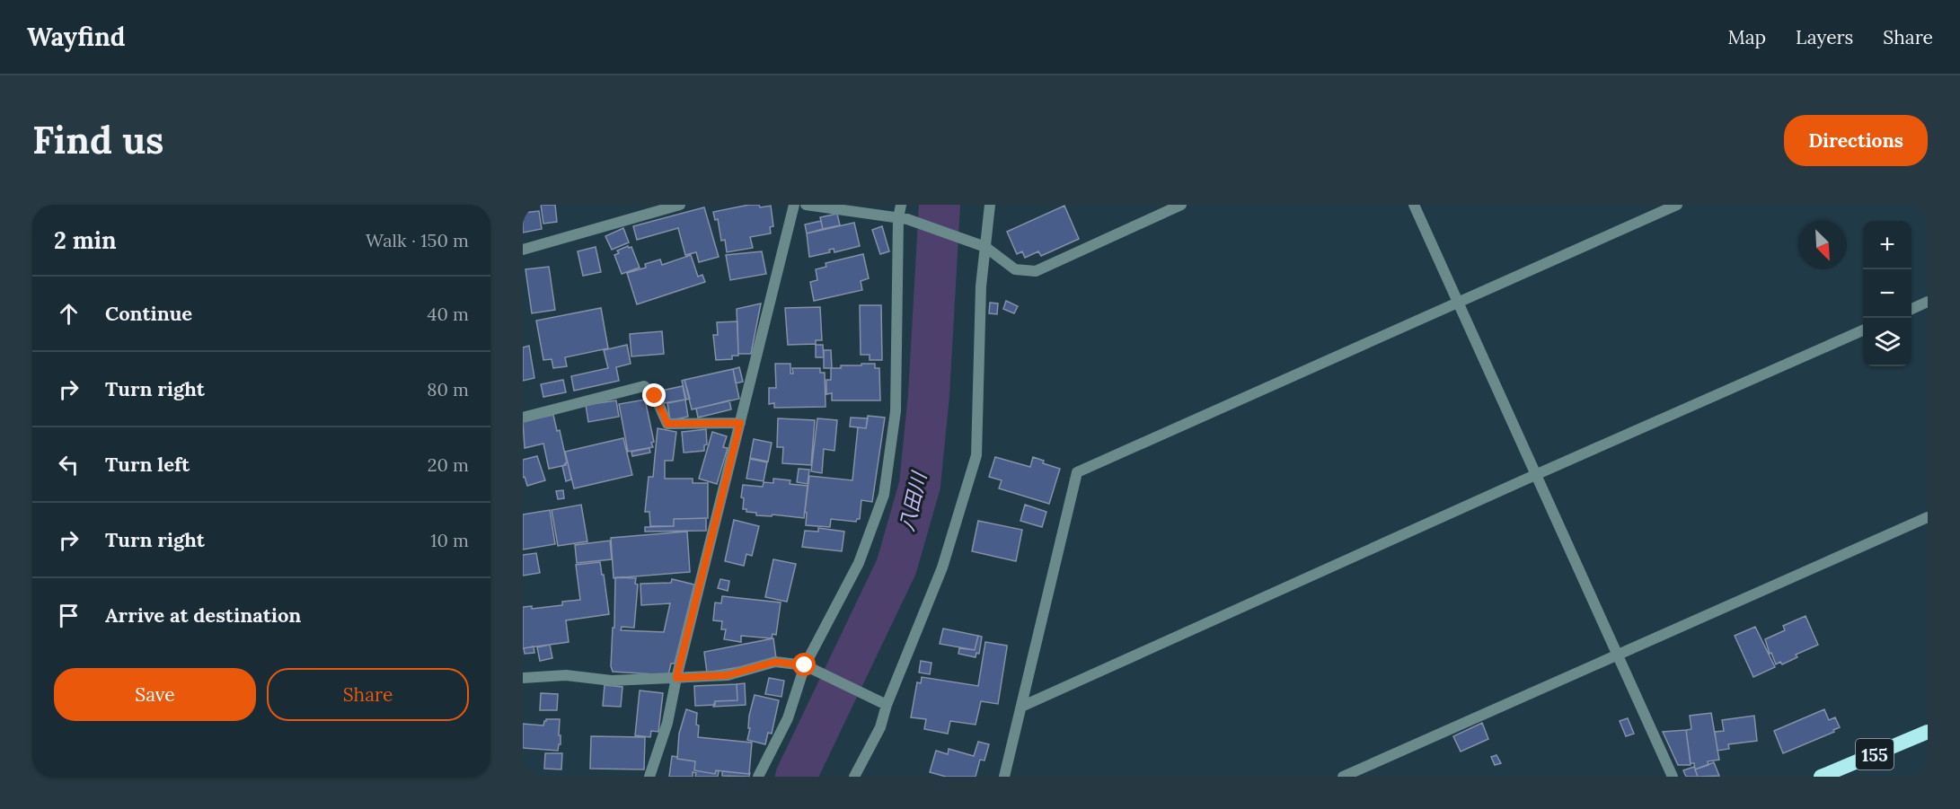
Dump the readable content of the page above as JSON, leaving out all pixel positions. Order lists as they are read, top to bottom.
{
  "streets": {
    "highway": ["155"]
  },
  "water": ["八田川"],
  "north": "bottom right",
  "page": {
    "header": "Wayfind",
    "nav": ["Map", "Layers", "Share"],
    "buttons": [
      "Directions",
      ["Save", "Share"]
    ],
    "title": "Find us",
    "heading": ["2 min", "Walk · 150 m"],
    "map_buttons": ["+", "−"],
    "list": [
      ["Continue", "40 m"],
      ["Turn right", "80 m"],
      ["Turn left", "20 m"],
      ["Turn right", "10 m"],
      "Arrive at destination"
    ]
  }
}
